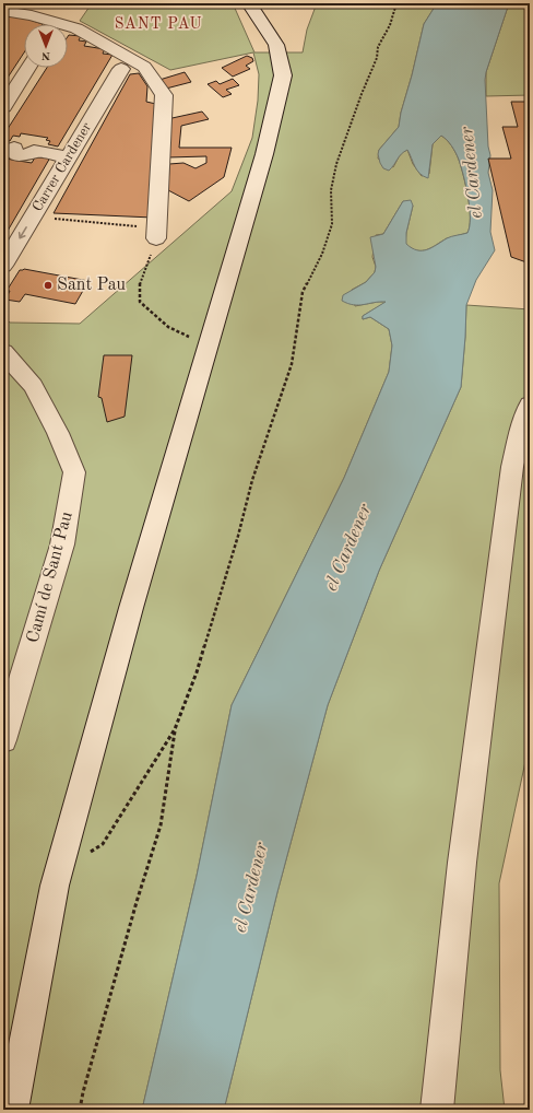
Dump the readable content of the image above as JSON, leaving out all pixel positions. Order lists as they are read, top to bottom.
{
  "streets": {
    "street": ["Carrer Cardener", "Camí de Sant Pau"]
  },
  "districts": ["SANT PAU"],
  "water": ["el Cardener"],
  "places": ["Sant Pau"],
  "north": "bottom"
}
